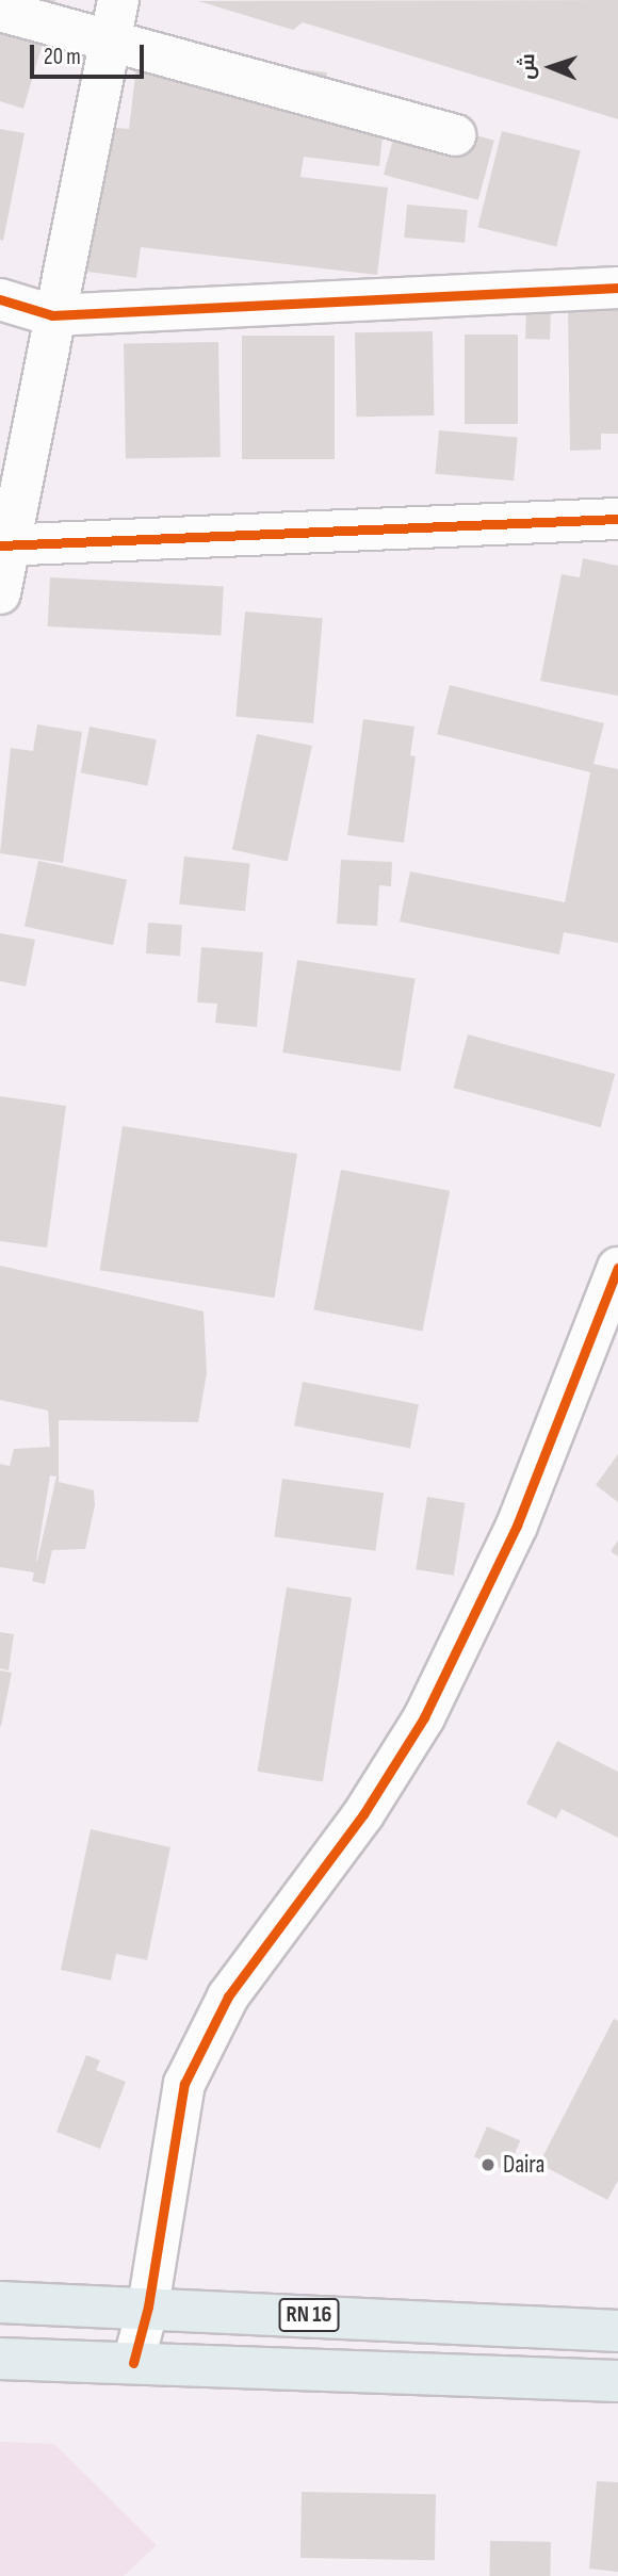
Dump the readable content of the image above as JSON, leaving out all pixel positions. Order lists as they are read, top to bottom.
{
  "streets": {
    "main road": ["RN 16"]
  },
  "places": ["Daira"],
  "scale_bar": "20 m",
  "north": "left"
}
